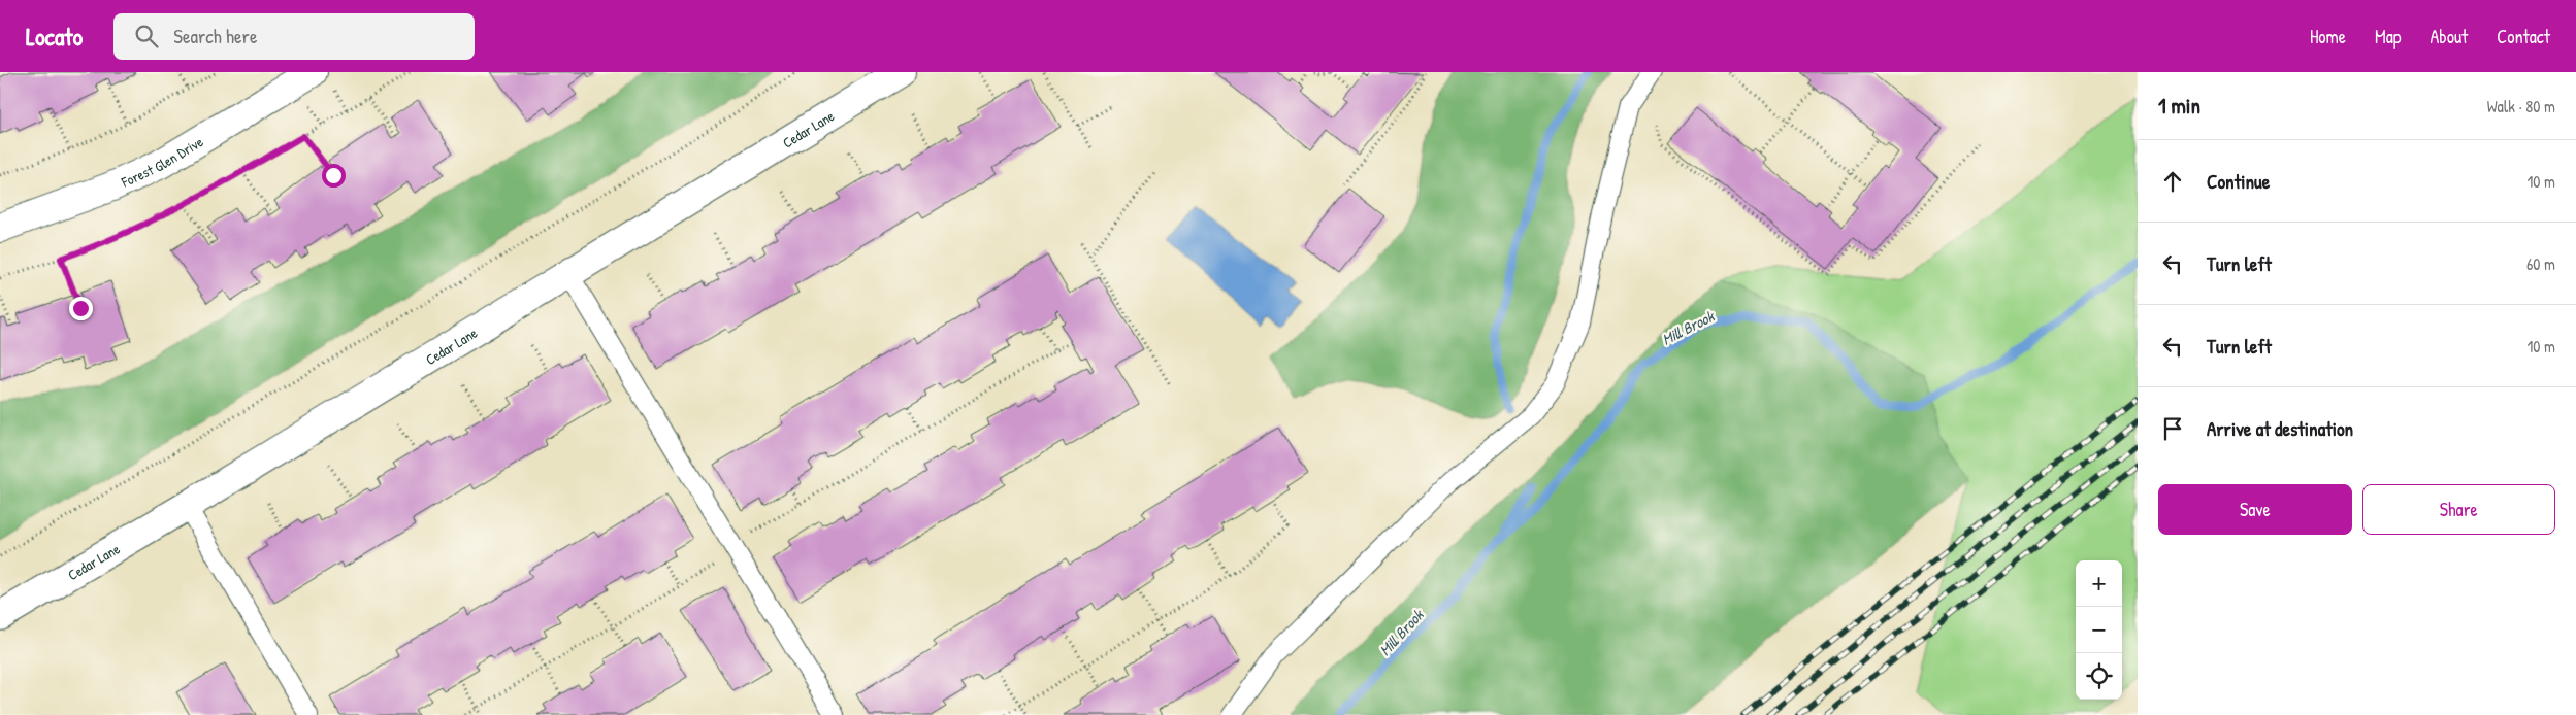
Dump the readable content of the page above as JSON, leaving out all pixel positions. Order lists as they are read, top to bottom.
{
  "streets": {
    "street": ["Cedar Lane", "Forest Glen Drive"]
  },
  "water": ["Mill Brook"],
  "page": {
    "header": "Locato",
    "search": "Search here",
    "nav": [
      "Home",
      "Map",
      "About",
      "Contact"
    ],
    "heading": ["1 min", "Walk · 80 m"],
    "list": [
      ["Continue", "10 m"],
      ["Turn left", "60 m"],
      ["Turn left", "10 m"],
      "Arrive at destination"
    ],
    "buttons": ["Save", "Share"],
    "map_buttons": ["+", "−"]
  }
}
